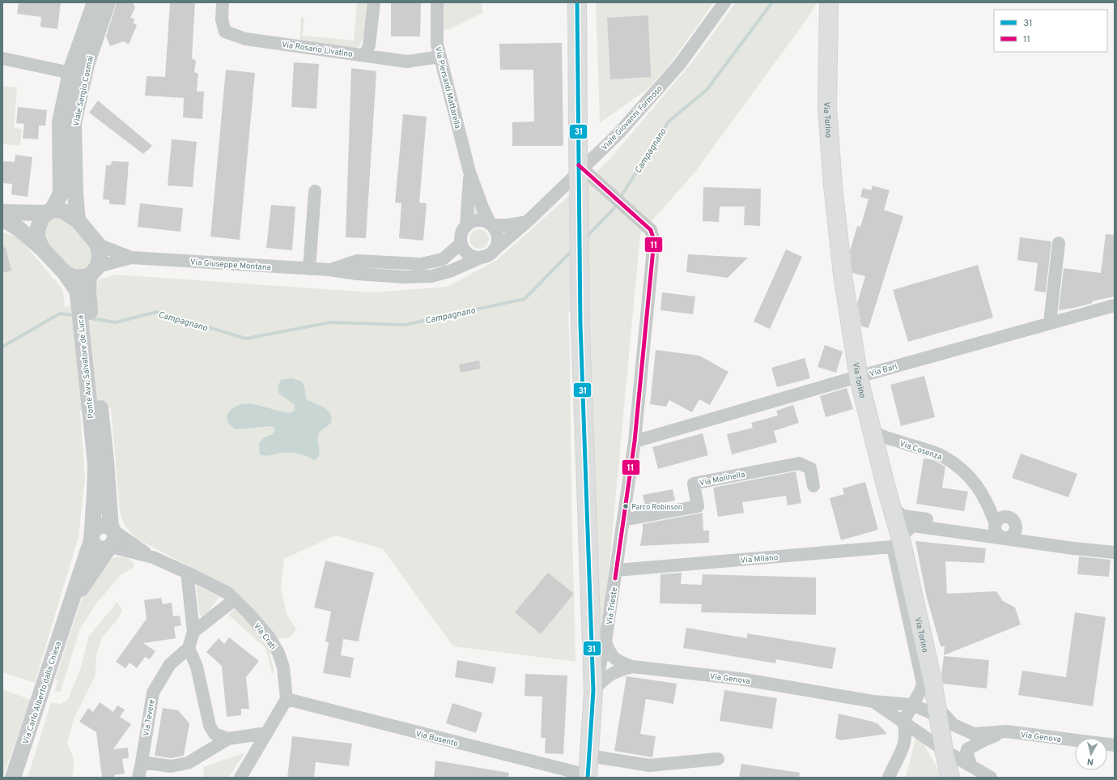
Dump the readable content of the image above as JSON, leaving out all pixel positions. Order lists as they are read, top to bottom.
{
  "streets": {
    "main road": ["Via Torino"],
    "street": [
      "Via Rosario Livatino",
      "Via Piersanti Mattarella",
      "Viale Sergio Cosmai",
      "Viale Giovanni Formoso",
      "Via Giuseppe Montana",
      "Ponte Avv. Salvatore de Luca",
      "Via Bari",
      "Via Cosenza",
      "Via Molinella",
      "Via Milano",
      "Via Trieste",
      "Via Crati",
      "Via Genova",
      "Via Carlo Alberto dalla Chiesa",
      "Via Tevere",
      "Via Busento"
    ]
  },
  "crossings": [
    ["Via Rosario Livatino", "Via Piersanti Mattarella"],
    ["Via Piersanti Mattarella", "Viale Giovanni Formoso"],
    ["Via Piersanti Mattarella", "Via Giuseppe Montana"],
    ["Viale Sergio Cosmai", "Via Giuseppe Montana"],
    ["Viale Sergio Cosmai", "Ponte Avv. Salvatore de Luca"],
    ["Viale Giovanni Formoso", "Via Giuseppe Montana"],
    ["Via Torino", "Via Milano"],
    ["Via Torino", "Via Genova"],
    ["Via Giuseppe Montana", "Ponte Avv. Salvatore de Luca"],
    ["Via Bari", "Via Cosenza"],
    ["Via Bari", "Via Trieste"],
    ["Via Molinella", "Via Trieste"],
    ["Via Milano", "Via Trieste"],
    ["Via Trieste", "Via Genova"],
    ["Via Crati", "Via Carlo Alberto dalla Chiesa"],
    ["Via Crati", "Via Busento"]
  ],
  "water": ["Campagnano"],
  "places": ["Parco Robinson"],
  "lines": ["transit line 31", "transit line 11"],
  "legend": ["31", "11"],
  "north": "bottom"
}
